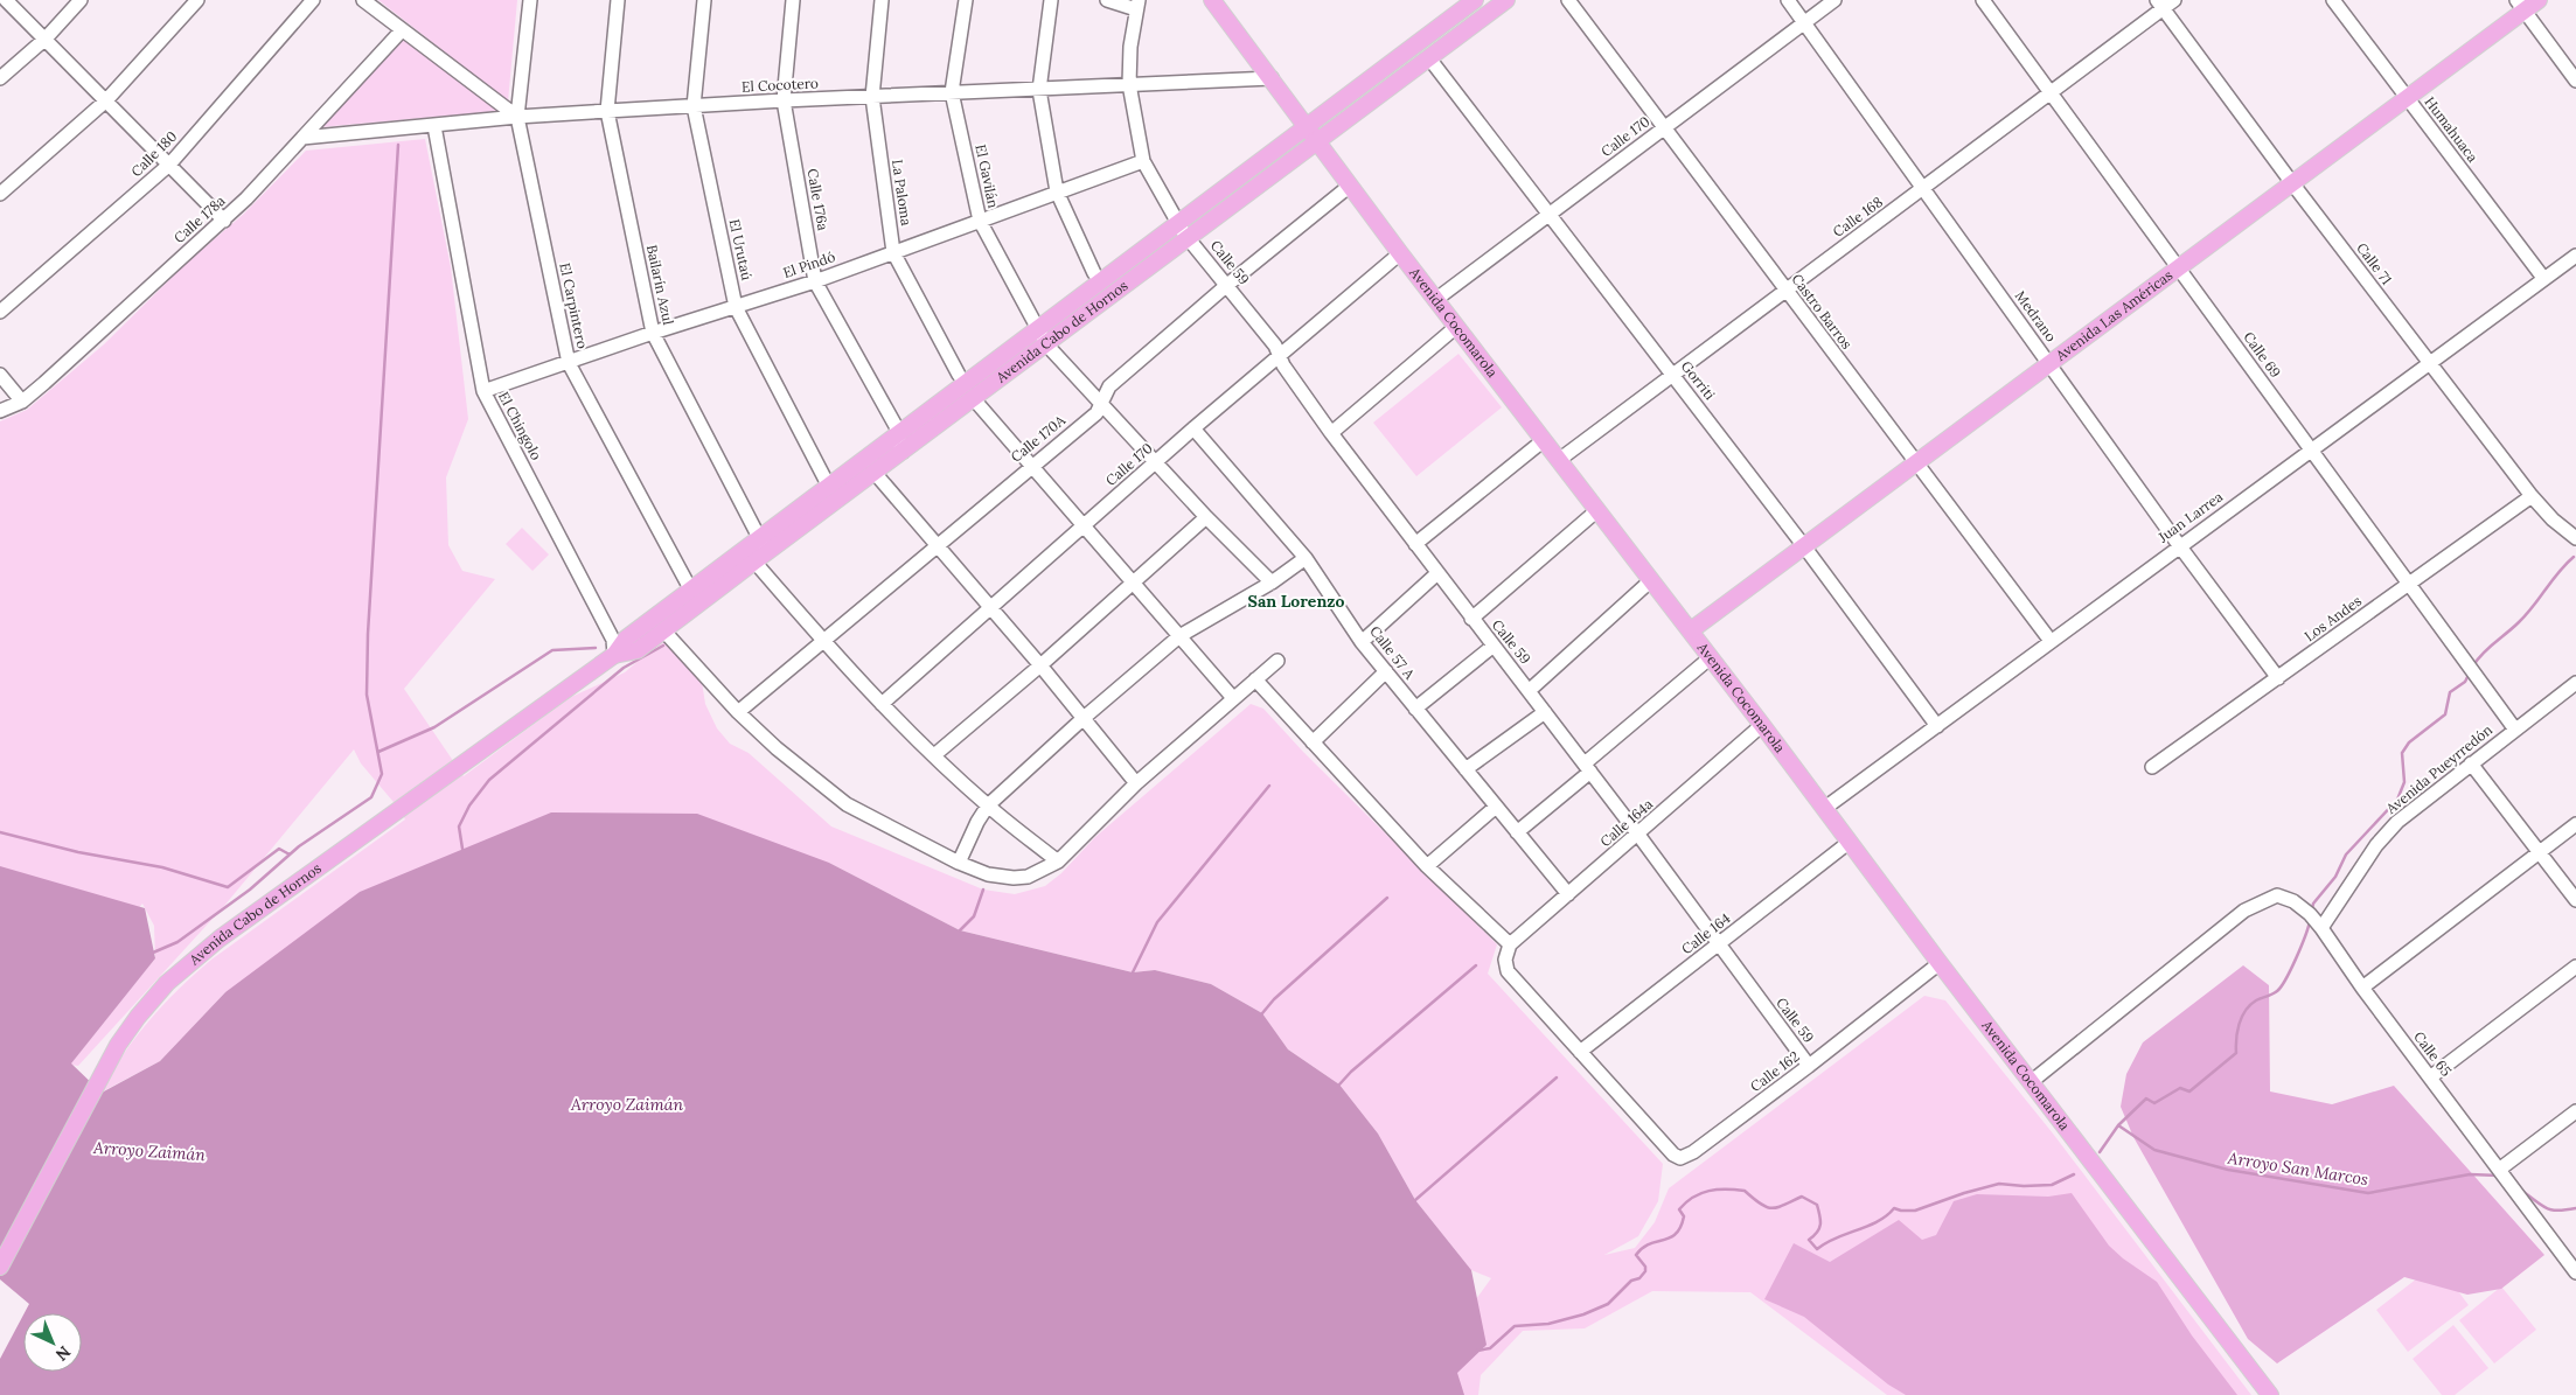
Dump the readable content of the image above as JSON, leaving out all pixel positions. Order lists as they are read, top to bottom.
{
  "streets": {
    "main road": ["Avenida Las Américas", "Avenida Cocomarola", "Avenida Cabo de Hornos"],
    "street": [
      "El Cocotero",
      "Humahuaca",
      "Calle 170",
      "Calle 180",
      "El Gavilán",
      "La Paloma",
      "Calle 176a",
      "Calle 168",
      "Calle 178a",
      "El Urutaú",
      "Calle 59",
      "Calle 71",
      "El Pindó",
      "Bailarín Azul",
      "El Carpintero",
      "Castro Barros",
      "Medrano",
      "Calle 69",
      "Gorriti",
      "El Chingolo",
      "Calle 170A",
      "Juan Larrea",
      "Los Andes",
      "Calle 57 A",
      "Avenida Pueyrredón",
      "Calle 164a",
      "Calle 164",
      "Calle 65",
      "Calle 162"
    ]
  },
  "crossings": [
    ["El Cocotero", "El Gavilán"],
    ["El Cocotero", "La Paloma"],
    ["El Cocotero", "Calle 176a"],
    ["El Cocotero", "Calle 178a"],
    ["El Cocotero", "El Urutaú"],
    ["El Cocotero", "Calle 59"],
    ["El Cocotero", "Bailarín Azul"],
    ["El Cocotero", "El Carpintero"],
    ["El Cocotero", "Avenida Cocomarola"],
    ["El Cocotero", "El Chingolo"],
    ["Humahuaca", "Avenida Las Américas"],
    ["Humahuaca", "Juan Larrea"],
    ["Calle 170", "El Gavilán"],
    ["Calle 170", "Calle 59"],
    ["Calle 170", "Bailarín Azul"],
    ["Calle 170", "Castro Barros"],
    ["Calle 170", "Medrano"],
    ["Calle 170", "Avenida Cocomarola"],
    ["Calle 170", "Gorriti"],
    ["Calle 170", "Calle 57 A"],
    ["El Gavilán", "El Pindó"],
    ["El Gavilán", "Avenida Cabo de Hornos"],
    ["El Gavilán", "Calle 170A"],
    ["La Paloma", "El Pindó"],
    ["Calle 176a", "El Pindó"],
    ["Calle 176a", "Avenida Cabo de Hornos"],
    ["Calle 168", "Calle 71"],
    ["Calle 168", "Castro Barros"],
    ["Calle 168", "Medrano"],
    ["Calle 168", "Avenida Cocomarola"],
    ["Calle 168", "Calle 69"],
    ["Calle 168", "Gorriti"],
    ["El Urutaú", "El Pindó"],
    ["El Urutaú", "Avenida Cabo de Hornos"],
    ["Calle 59", "El Pindó"],
    ["Calle 59", "Avenida Cabo de Hornos"],
    ["Calle 59", "Calle 170A"],
    ["Calle 59", "Calle 164a"],
    ["Calle 59", "Calle 164"],
    ["Calle 59", "Calle 162"],
    ["Calle 71", "Avenida Las Américas"],
    ["Calle 71", "Juan Larrea"],
    ["Calle 71", "Los Andes"],
    ["El Pindó", "Bailarín Azul"],
    ["El Pindó", "El Carpintero"],
    ["El Pindó", "El Chingolo"],
    ["Bailarín Azul", "Avenida Cabo de Hornos"],
    ["Bailarín Azul", "Calle 170A"],
    ["El Carpintero", "Avenida Cabo de Hornos"],
    ["Castro Barros", "Avenida Las Américas"],
    ["Castro Barros", "Juan Larrea"],
    ["Avenida Las Américas", "Medrano"],
    ["Avenida Las Américas", "Avenida Cocomarola"],
    ["Avenida Las Américas", "Calle 69"],
    ["Avenida Las Américas", "Gorriti"],
    ["Medrano", "Juan Larrea"],
    ["Medrano", "Los Andes"],
    ["Avenida Cocomarola", "Avenida Cabo de Hornos"],
    ["Avenida Cocomarola", "Calle 170A"],
    ["Avenida Cocomarola", "Juan Larrea"],
    ["Avenida Cocomarola", "Calle 164a"],
    ["Avenida Cocomarola", "Calle 164"],
    ["Avenida Cocomarola", "Calle 65"],
    ["Avenida Cocomarola", "Calle 162"],
    ["Avenida Cabo de Hornos", "Gorriti"],
    ["Avenida Cabo de Hornos", "El Chingolo"],
    ["Calle 69", "Juan Larrea"],
    ["Calle 69", "Los Andes"],
    ["Calle 69", "Avenida Pueyrredón"],
    ["Gorriti", "Juan Larrea"],
    ["Calle 57 A", "Calle 164a"],
    ["Avenida Pueyrredón", "Calle 65"],
    ["Calle 164", "Calle 162"]
  ],
  "districts": ["San Lorenzo"],
  "water": ["Arroyo Zaimán", "Arroyo San Marcos"],
  "north": "bottom right"
}
